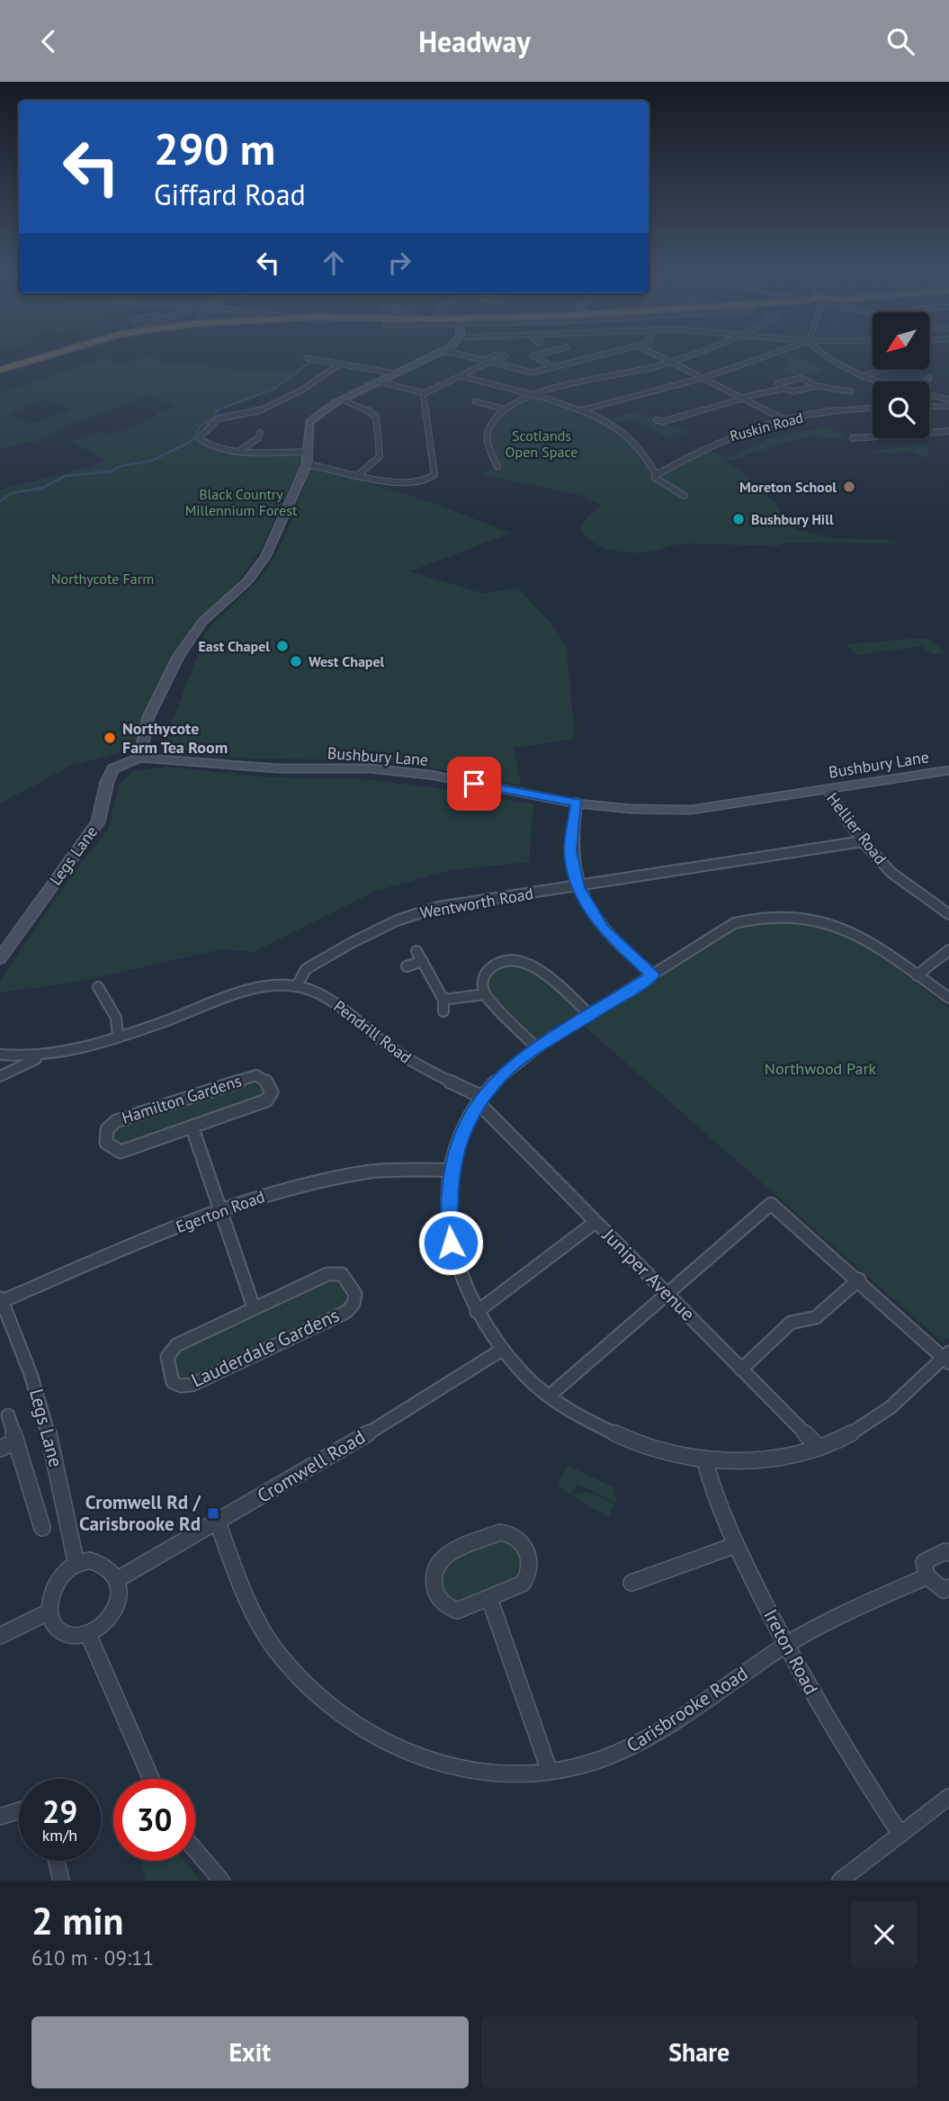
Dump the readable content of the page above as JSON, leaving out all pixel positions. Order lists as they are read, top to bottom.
{
  "streets": {
    "street": [
      "Ruskin Road",
      "Bushbury Lane",
      "Hellier Road",
      "Legs Lane",
      "Wentworth Road",
      "Pendrill Road",
      "Hamilton Gardens",
      "Egerton Road",
      "Juniper Avenue",
      "Lauderdale Gardens",
      "Cromwell Road",
      "Ireton Road",
      "Carisbrooke Road"
    ]
  },
  "crossings": [
    ["Bushbury Lane", "Hellier Road"],
    ["Bushbury Lane", "Legs Lane"],
    ["Hellier Road", "Wentworth Road"],
    ["Legs Lane", "Egerton Road"],
    ["Legs Lane", "Cromwell Road"],
    ["Wentworth Road", "Pendrill Road"],
    ["Pendrill Road", "Juniper Avenue"],
    ["Hamilton Gardens", "Egerton Road"],
    ["Cromwell Road", "Carisbrooke Road"],
    ["Ireton Road", "Carisbrooke Road"]
  ],
  "parks": [
    "Scotlands Open Space",
    "Black Country Millennium Forest",
    "Northycote Farm",
    "Northwood Park"
  ],
  "places": {
    "other": [
      "Moreton School",
      "Bushbury Hill",
      "East Chapel",
      "West Chapel",
      "Northycote Farm Tea Room"
    ],
    "transit": ["Cromwell Rd / Carisbrooke Rd"]
  },
  "north": "bottom left",
  "page": {
    "header": "Headway",
    "turn": ["290 m", "Giffard Road"],
    "speed": "29 km/h",
    "limit": "30",
    "heading": ["2 min", "610 m · 09:11"],
    "buttons": ["Exit", "Share"]
  }
}
